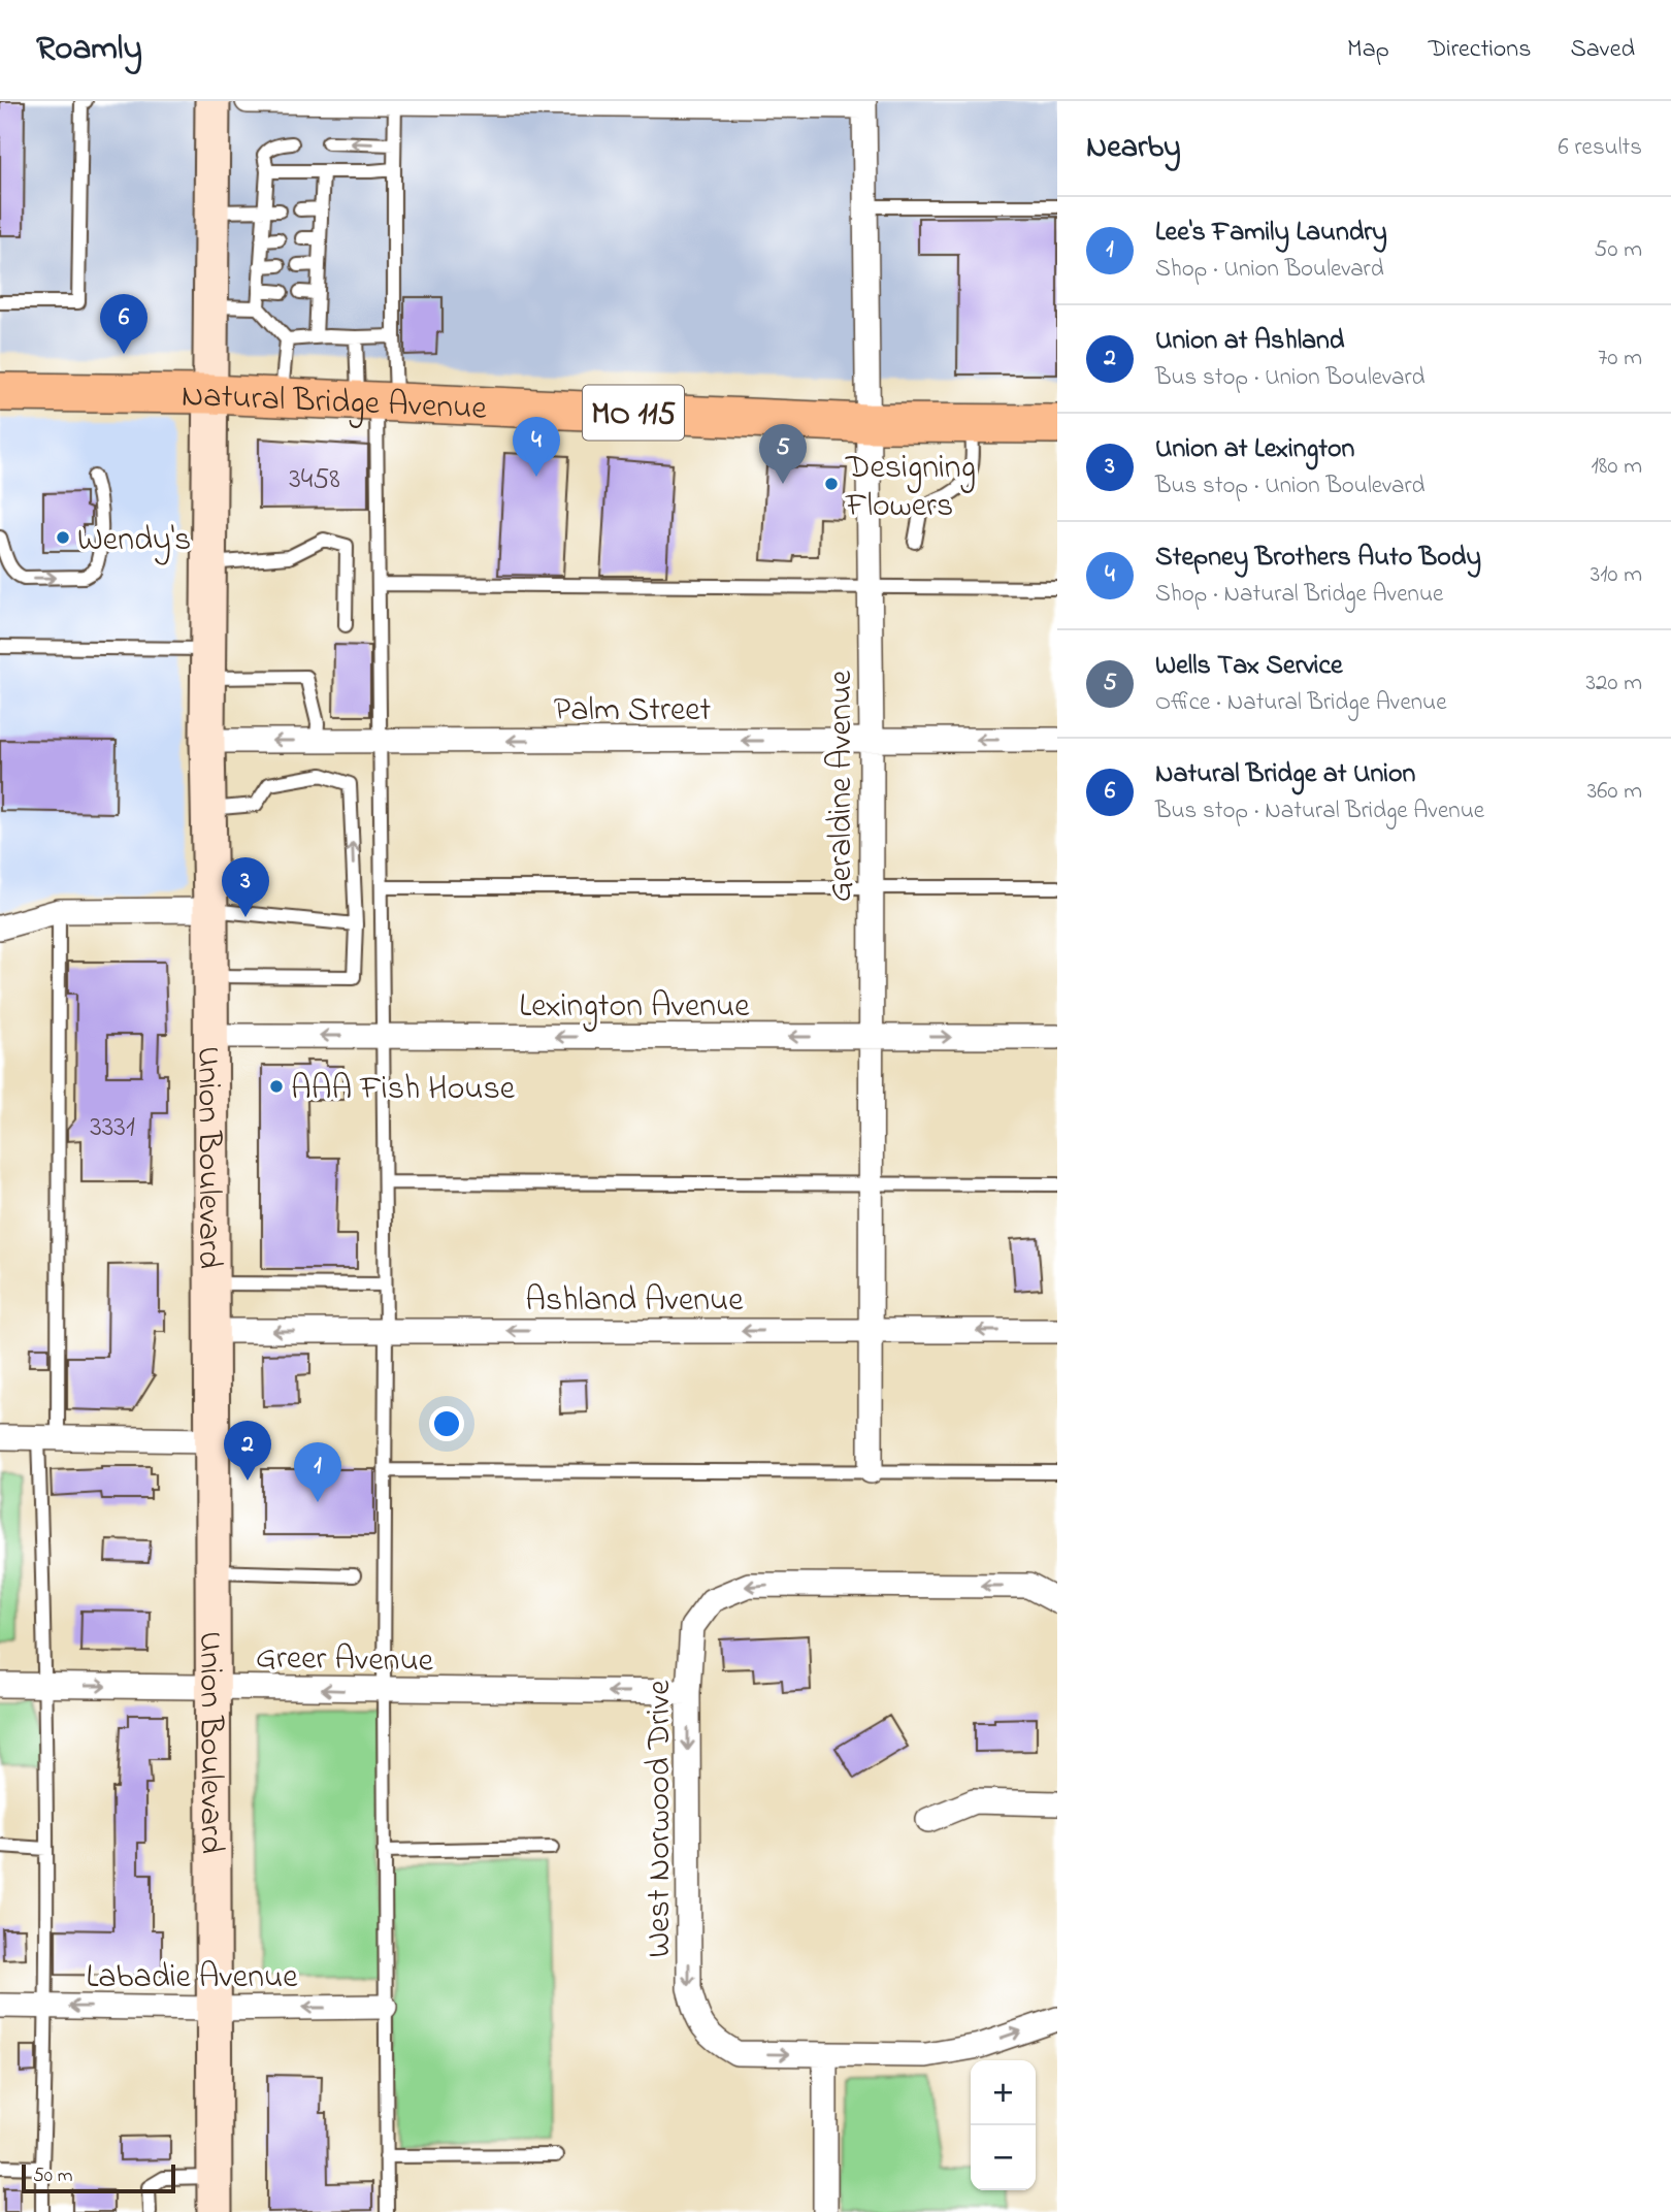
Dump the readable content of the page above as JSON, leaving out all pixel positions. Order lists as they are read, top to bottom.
{
  "streets": {
    "main road": ["Natural Bridge Avenue", "MO 115", "Union Boulevard"],
    "street": [
      "Palm Street",
      "Geraldine Avenue",
      "Lexington Avenue",
      "Ashland Avenue",
      "Greer Avenue",
      "West Norwood Drive",
      "Labadie Avenue"
    ]
  },
  "crossings": [
    ["Natural Bridge Avenue", "Geraldine Avenue"],
    ["Natural Bridge Avenue", "Union Boulevard"],
    ["Palm Street", "Geraldine Avenue"],
    ["Palm Street", "Union Boulevard"],
    ["Geraldine Avenue", "Lexington Avenue"],
    ["Geraldine Avenue", "Ashland Avenue"],
    ["Lexington Avenue", "Union Boulevard"],
    ["Union Boulevard", "Ashland Avenue"],
    ["Union Boulevard", "Greer Avenue"],
    ["Union Boulevard", "Labadie Avenue"],
    ["Greer Avenue", "West Norwood Drive"]
  ],
  "one_way": ["Palm Street", "Ashland Avenue", "Labadie Avenue"],
  "places": ["Designing Flowers", "Wendy's", "AAA Fish House"],
  "house_numbers": ["3458", "3331"],
  "scale_bar": "50 m",
  "page": {
    "header": "Roamly",
    "nav": ["Map", "Directions", "Saved"],
    "heading": ["Nearby", "6 results"],
    "list": [
      {
        "mark": "1",
        "name": "Lee's Family Laundry",
        "note": "Shop · Union Boulevard",
        "value": "50 m"
      },
      {
        "mark": "2",
        "name": "Union at Ashland",
        "note": "Bus stop · Union Boulevard",
        "value": "70 m"
      },
      {
        "mark": "3",
        "name": "Union at Lexington",
        "note": "Bus stop · Union Boulevard",
        "value": "180 m"
      },
      {
        "mark": "4",
        "name": "Stepney Brothers Auto Body",
        "note": "Shop · Natural Bridge Avenue",
        "value": "310 m"
      },
      {
        "mark": "5",
        "name": "Wells Tax Service",
        "note": "Office · Natural Bridge Avenue",
        "value": "320 m"
      },
      {
        "mark": "6",
        "name": "Natural Bridge at Union",
        "note": "Bus stop · Natural Bridge Avenue",
        "value": "360 m"
      }
    ],
    "pins": [
      "6",
      "4",
      "5",
      "3",
      "2",
      "1"
    ],
    "map_buttons": ["+", "−"],
    "scale": "50 m"
  }
}
